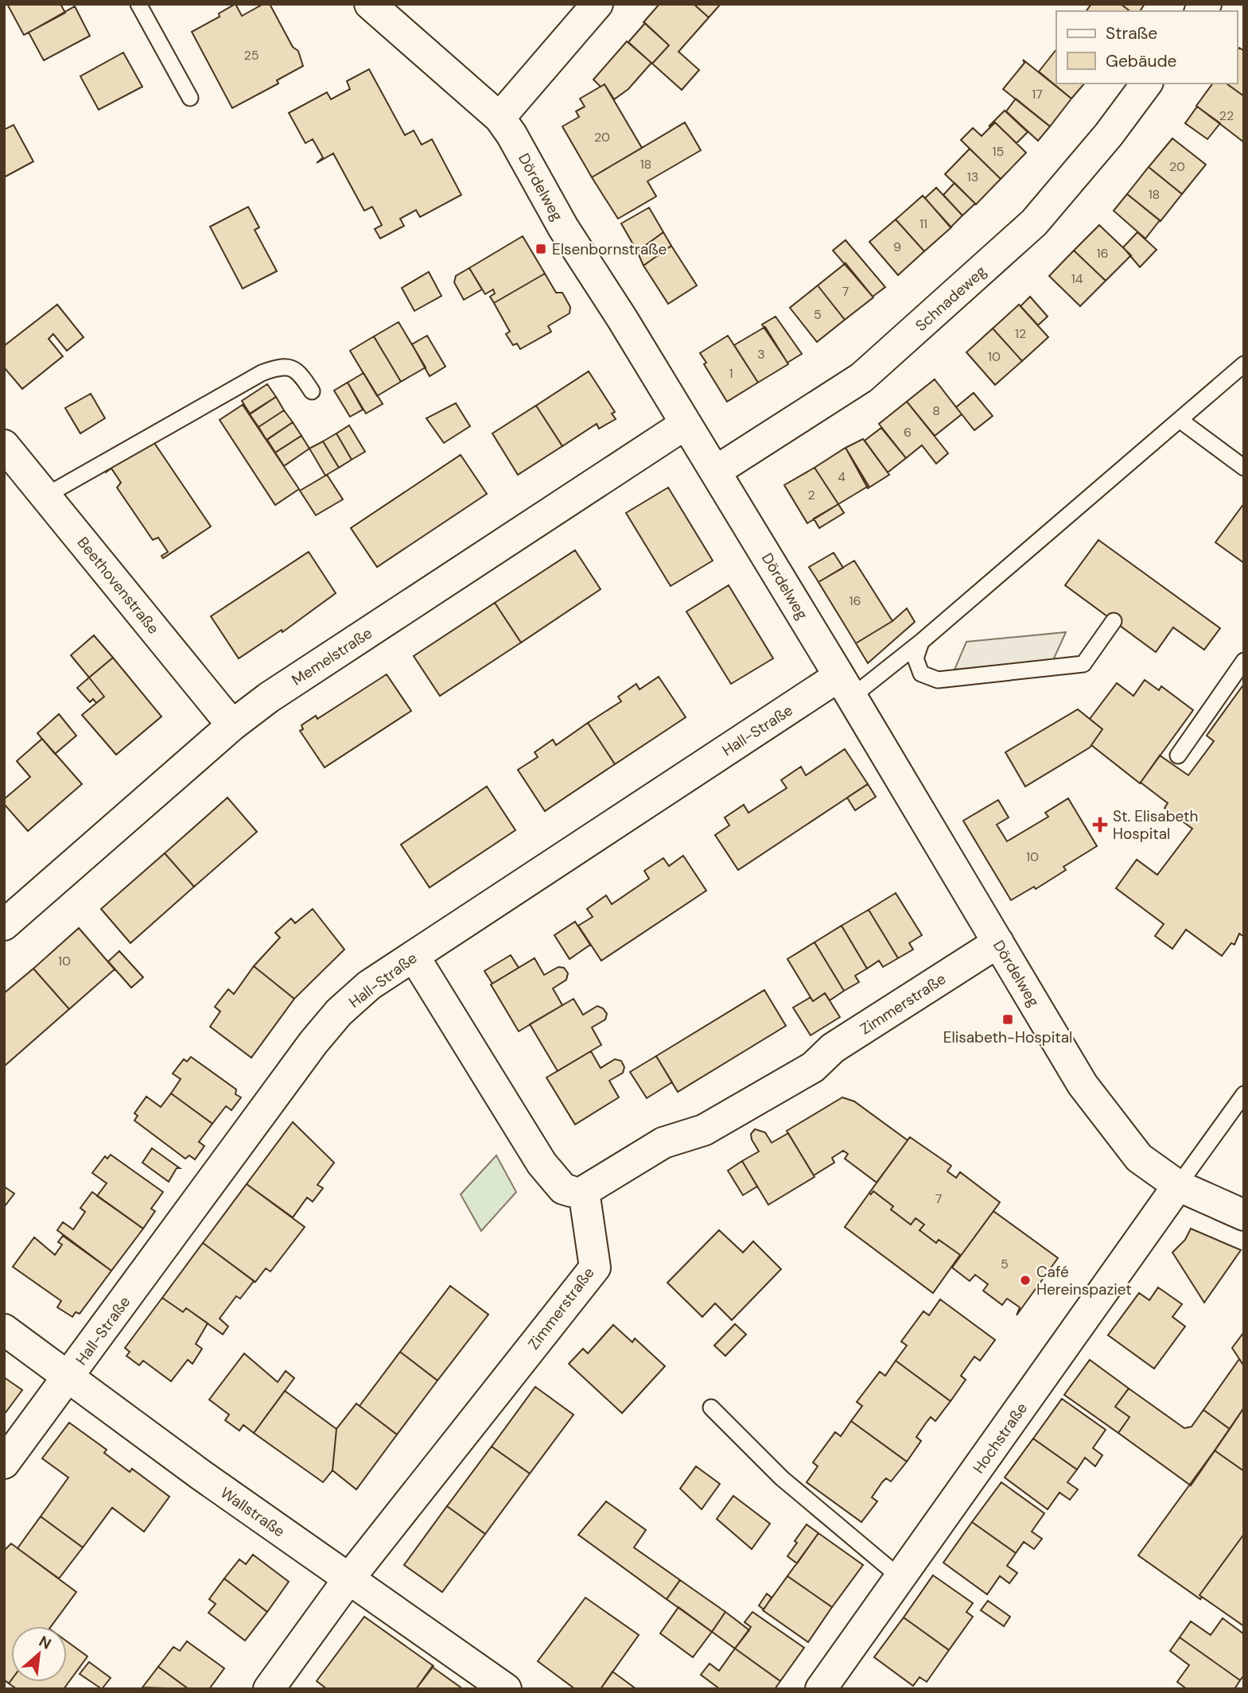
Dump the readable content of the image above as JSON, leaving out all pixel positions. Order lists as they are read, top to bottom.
{
  "streets": {
    "street": [
      "Dördelweg",
      "Schnadeweg",
      "Beethovenstraße",
      "Memelstraße",
      "Hall-Straße",
      "Zimmerstraße",
      "Hochstraße",
      "Wallstraße"
    ]
  },
  "crossings": [
    ["Dördelweg", "Schnadeweg"],
    ["Dördelweg", "Memelstraße"],
    ["Dördelweg", "Hall-Straße"],
    ["Dördelweg", "Zimmerstraße"],
    ["Dördelweg", "Hochstraße"],
    ["Beethovenstraße", "Memelstraße"],
    ["Hall-Straße", "Wallstraße"],
    ["Zimmerstraße", "Wallstraße"]
  ],
  "places": {
    "transit": ["Elsenbornstraße", "Elisabeth-Hospital"],
    "health": ["St. Elisabeth Hospital"],
    "other": ["Café Hereinspaziet"]
  },
  "house_numbers": [
    "25",
    "17",
    "22",
    "20",
    "15",
    "18",
    "20",
    "13",
    "18",
    "11",
    "9",
    "16",
    "14",
    "7",
    "5",
    "12",
    "3",
    "10",
    "1",
    "8",
    "6",
    "4",
    "2",
    "16",
    "10",
    "10",
    "7",
    "5"
  ],
  "legend": ["Straße", "Gebäude"],
  "north": "top right"
}
